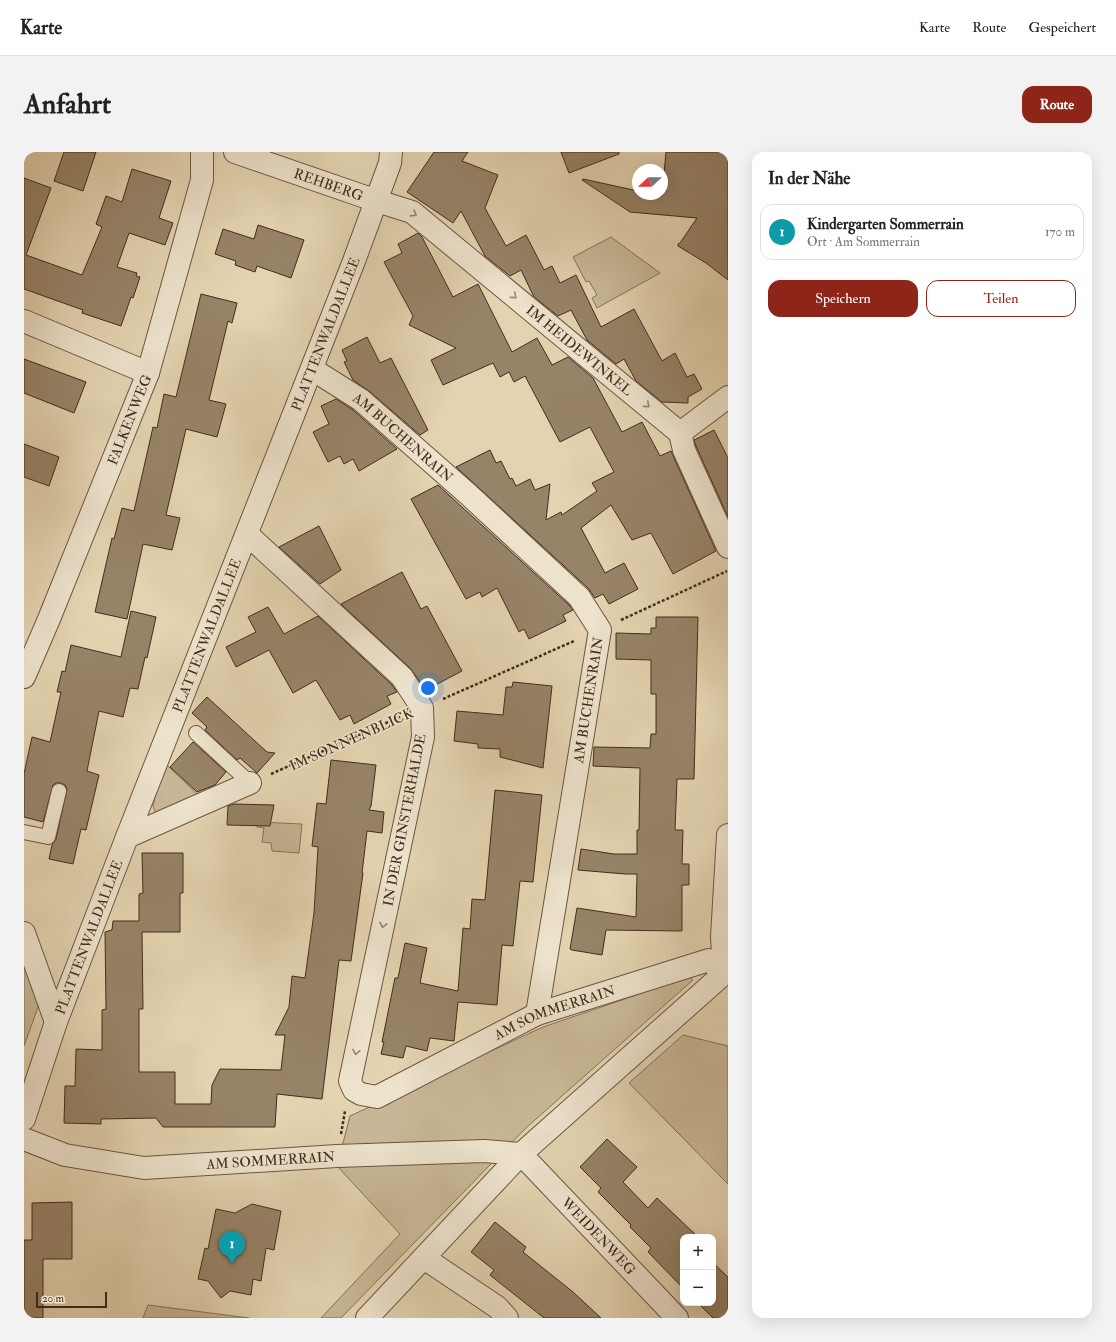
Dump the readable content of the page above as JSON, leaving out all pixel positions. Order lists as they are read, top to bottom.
{
  "streets": {
    "street": [
      "REHBERG",
      "PLATTENWALDALLEE",
      "IM HEIDEWINKEL",
      "FALKENWEG",
      "AM BUCHENRAIN",
      "IN DER GINSTERHALDE",
      "AM SOMMERRAIN",
      "WEIDENWEG"
    ],
    "path": ["IM SONNENBLICK"]
  },
  "crossings": [
    ["REHBERG", "PLATTENWALDALLEE"],
    ["REHBERG", "IM HEIDEWINKEL"],
    ["PLATTENWALDALLEE", "IM HEIDEWINKEL"],
    ["PLATTENWALDALLEE", "AM BUCHENRAIN"],
    ["AM BUCHENRAIN", "IM SONNENBLICK"],
    ["AM BUCHENRAIN", "AM SOMMERRAIN"],
    ["IM SONNENBLICK", "IN DER GINSTERHALDE"],
    ["IN DER GINSTERHALDE", "AM SOMMERRAIN"],
    ["AM SOMMERRAIN", "WEIDENWEG"]
  ],
  "one_way": ["IM HEIDEWINKEL", "IN DER GINSTERHALDE"],
  "scale_bar": "20 m",
  "north": "left",
  "page": {
    "header": "Karte",
    "nav": ["Karte", "Route", "Gespeichert"],
    "buttons": [
      "Route",
      ["Speichern", "Teilen"]
    ],
    "title": "Anfahrt",
    "heading": "In der Nähe",
    "list": [
      {
        "mark": "1",
        "name": "Kindergarten Sommerrain",
        "note": "Ort · Am Sommerrain",
        "value": "170 m"
      }
    ],
    "pins": "1",
    "map_buttons": ["+", "−"],
    "scale": "20 m"
  }
}
